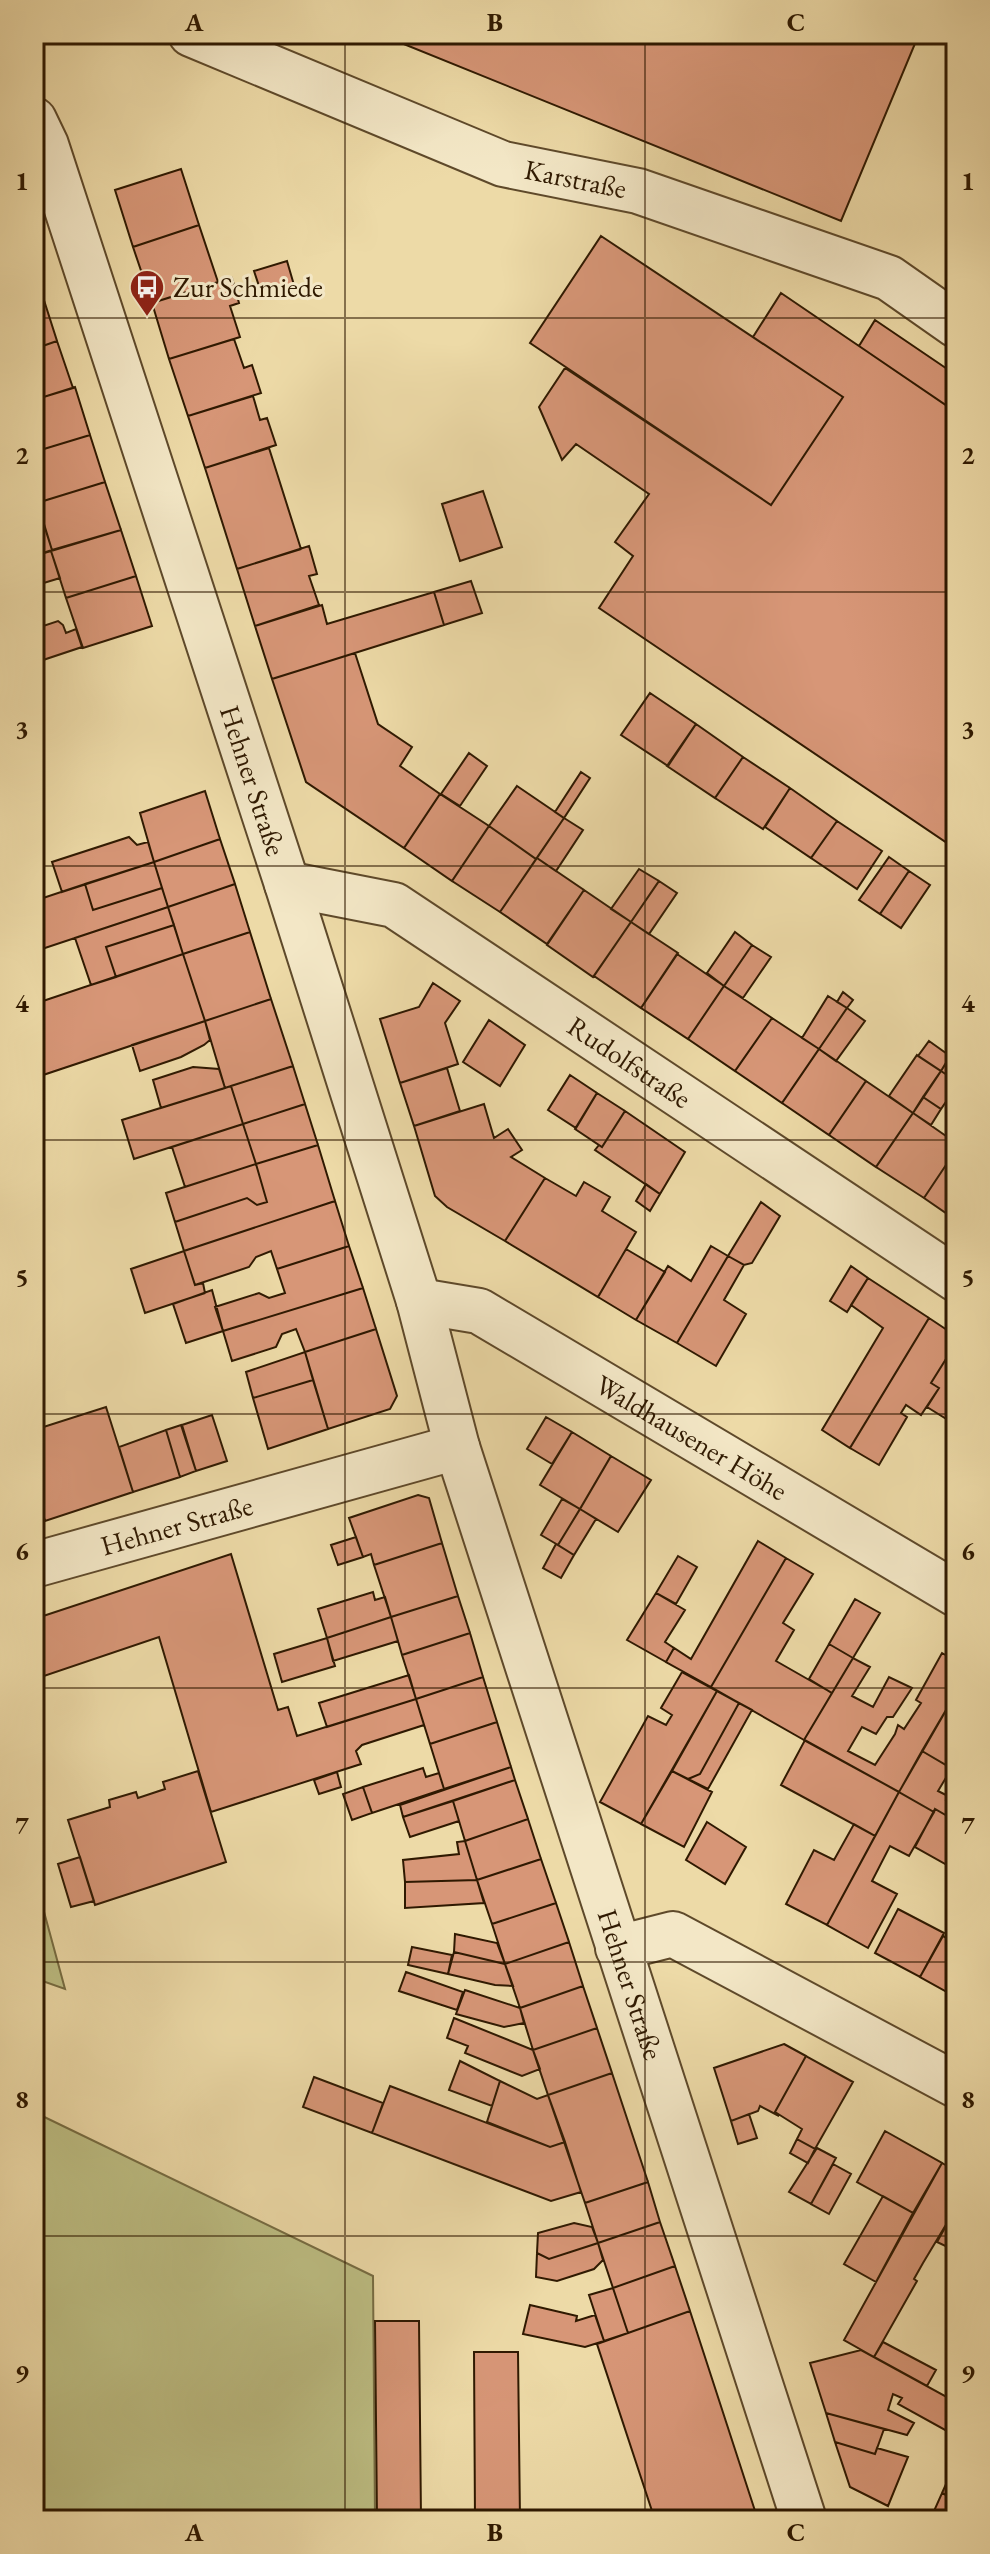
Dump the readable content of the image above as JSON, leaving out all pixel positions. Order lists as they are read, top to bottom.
{
  "streets": {
    "street": [
      "Karstraße",
      "Hehner Straße",
      "Rudolfstraße",
      "Waldhausener Höhe"
    ]
  },
  "crossings": [
    ["Hehner Straße", "Rudolfstraße"],
    ["Hehner Straße", "Waldhausener Höhe"]
  ],
  "places": {
    "bus stop": ["Zur Schmiede"]
  },
  "grid": {
    "columns": ["A", "B", "C"],
    "rows": [
      "1",
      "2",
      "3",
      "4",
      "5",
      "6",
      "7",
      "8",
      "9"
    ]
  }
}
